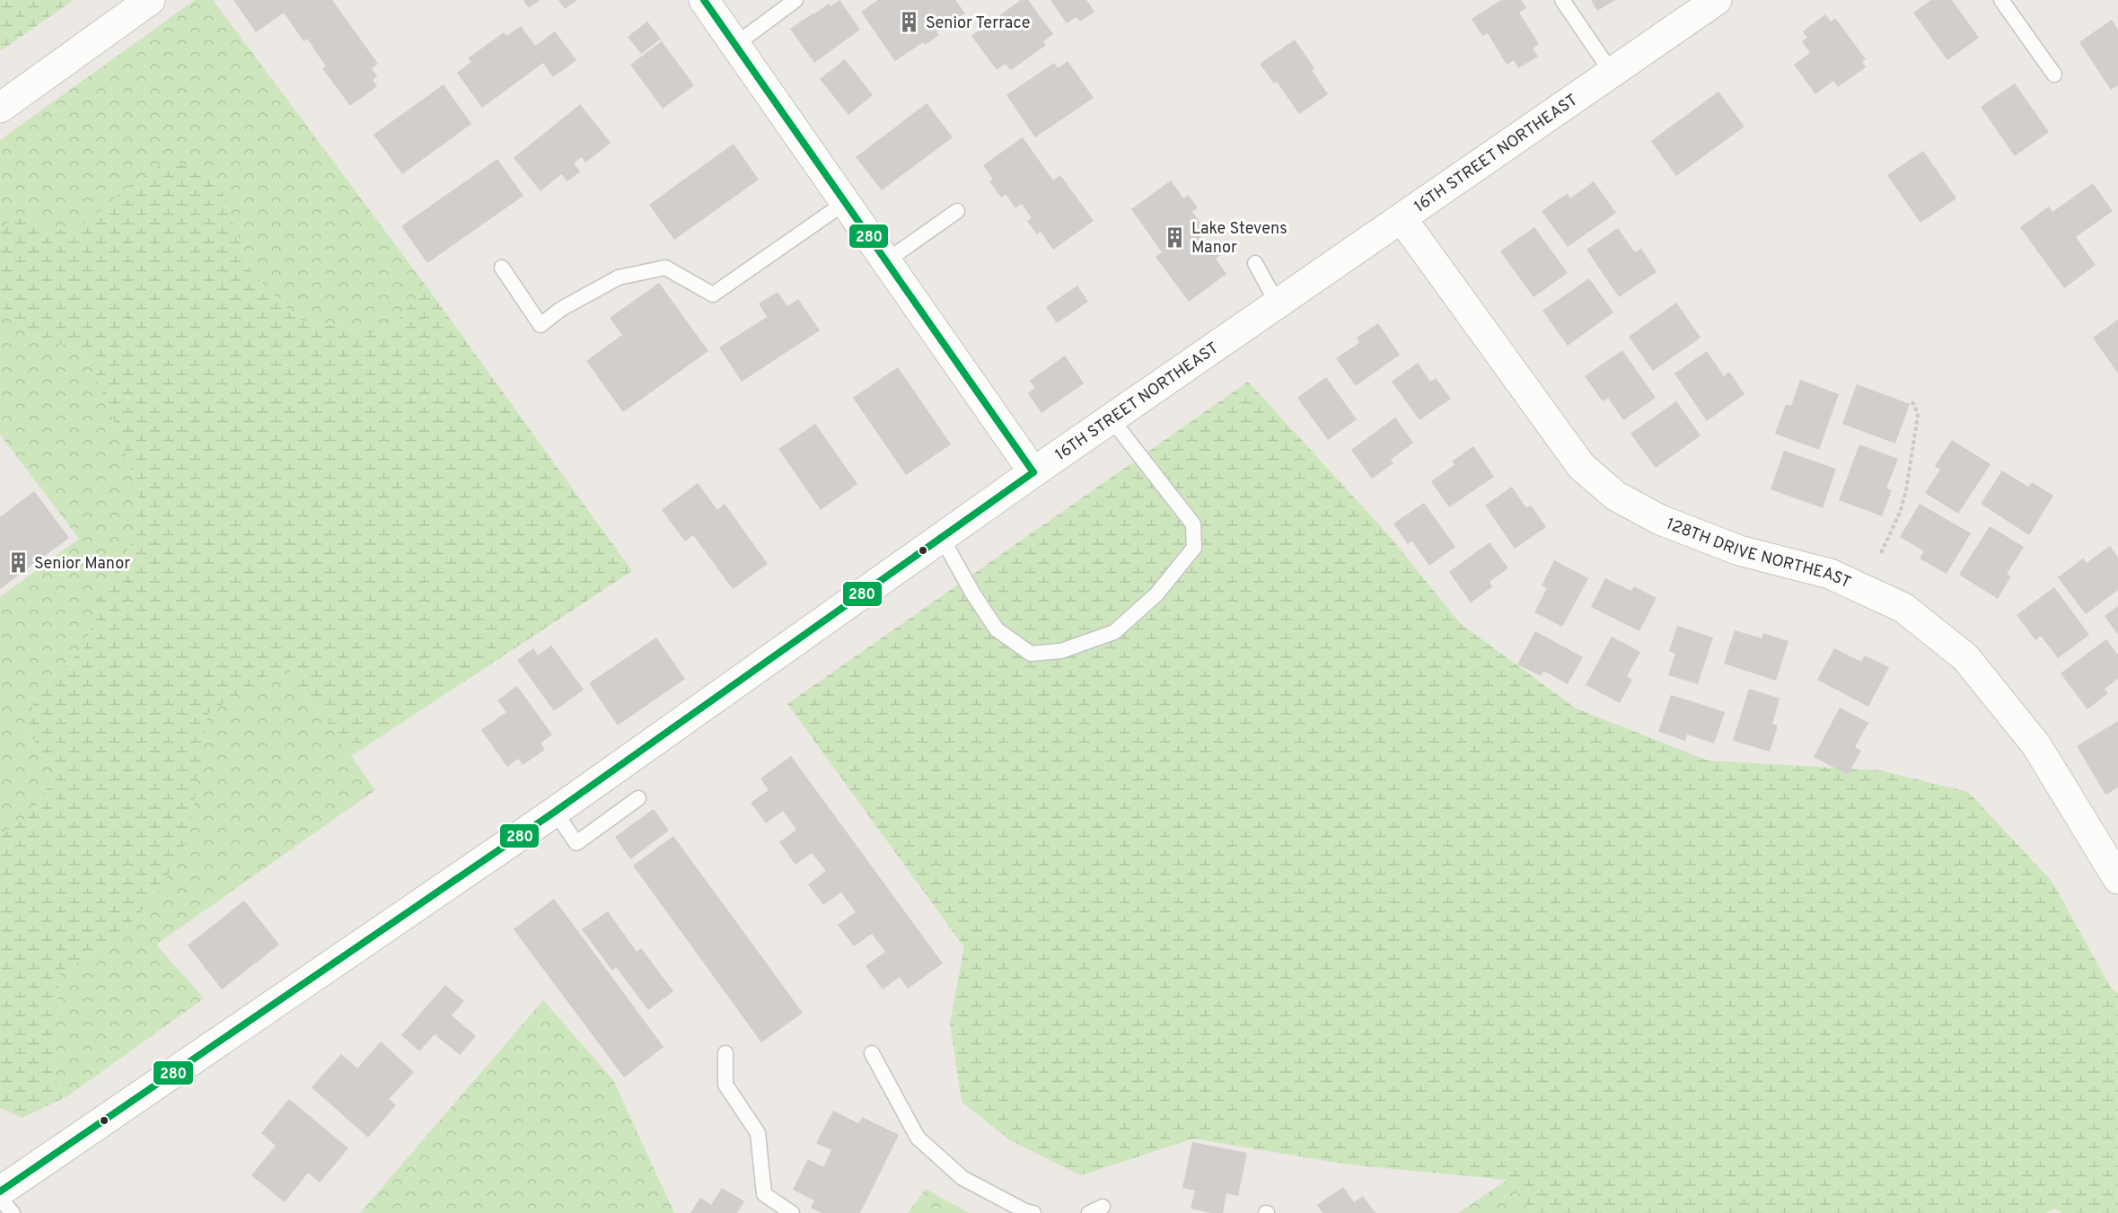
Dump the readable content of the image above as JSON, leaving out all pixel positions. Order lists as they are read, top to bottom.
{
  "streets": {
    "street": ["16TH STREET NORTHEAST", "128TH DRIVE NORTHEAST"]
  },
  "crossings": [
    ["16TH STREET NORTHEAST", "128TH DRIVE NORTHEAST"]
  ],
  "places": {
    "building": ["Senior Terrace", "Lake Stevens Manor", "Senior Manor"]
  },
  "lines": ["transit line 280"]
}
